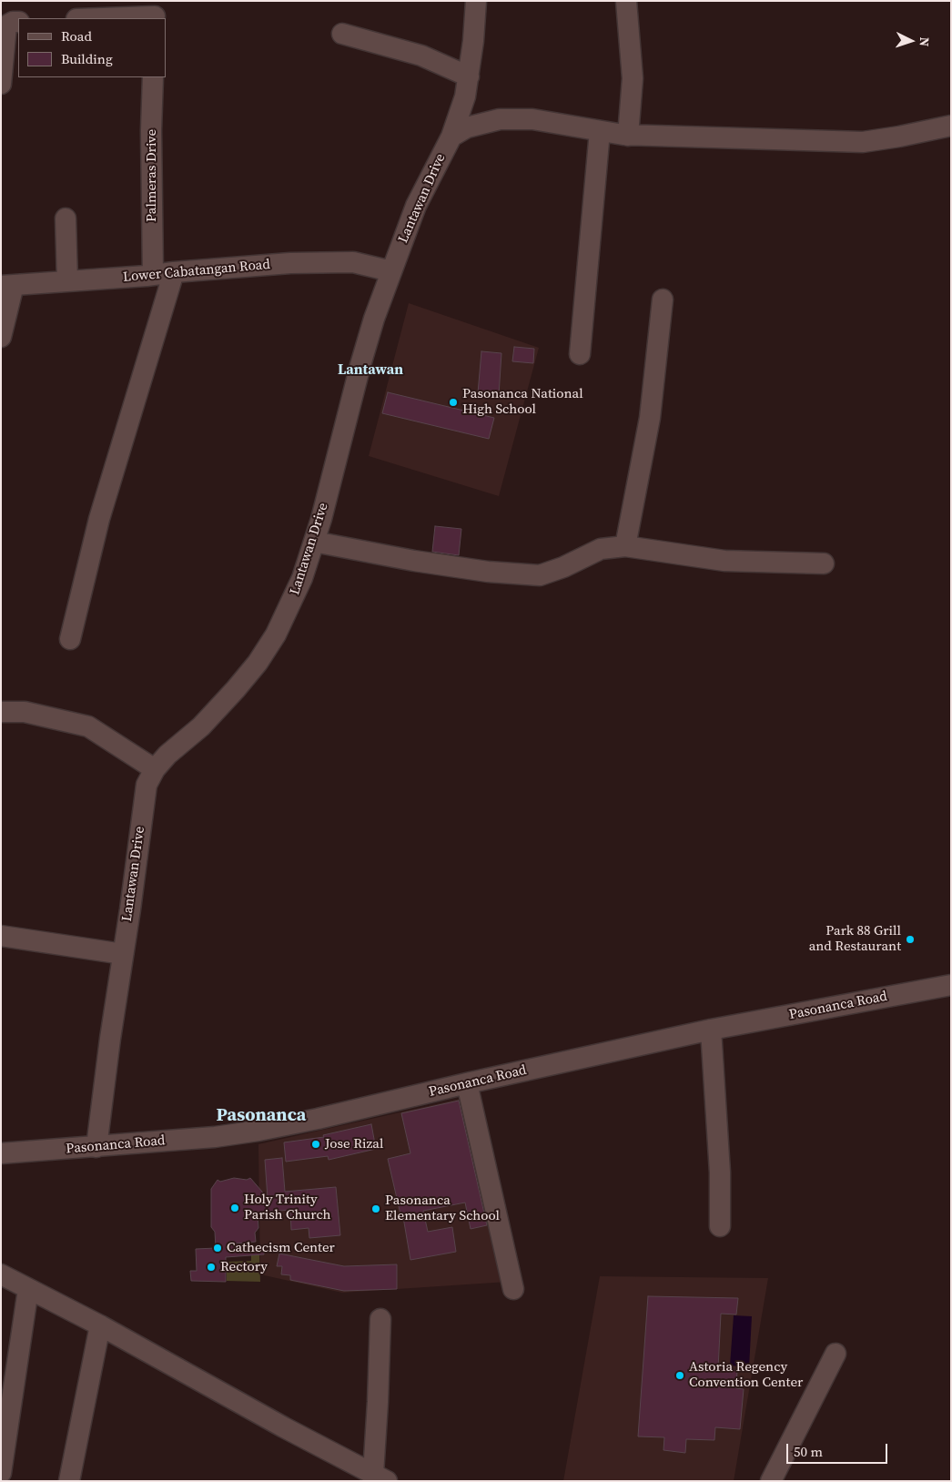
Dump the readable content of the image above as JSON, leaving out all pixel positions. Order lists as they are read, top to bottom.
{
  "streets": {
    "street": [
      "Palmeras Drive",
      "Lantawan Drive",
      "Lower Cabatangan Road",
      "Pasonanca Road"
    ]
  },
  "crossings": [
    ["Palmeras Drive", "Lower Cabatangan Road"],
    ["Lantawan Drive", "Lower Cabatangan Road"],
    ["Lantawan Drive", "Pasonanca Road"]
  ],
  "districts": ["Lantawan", "Pasonanca"],
  "places": [
    "Pasonanca National High School",
    "Park 88 Grill and Restaurant",
    "Jose Rizal",
    "Holy Trinity Parish Church",
    "Pasonanca Elementary School",
    "Cathecism Center",
    "Rectory",
    "Astoria Regency Convention Center"
  ],
  "legend": ["Road", "Building"],
  "scale_bar": "50 m",
  "north": "right"
}
